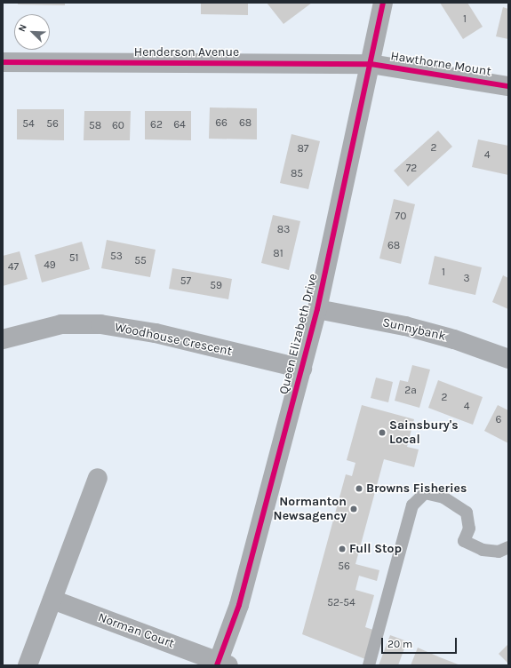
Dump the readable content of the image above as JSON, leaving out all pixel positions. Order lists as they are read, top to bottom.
{
  "streets": {
    "street": [
      "Henderson Avenue",
      "Hawthorne Mount",
      "Sunnybank",
      "Queen Elizabeth Drive",
      "Woodhouse Crescent",
      "Norman Court"
    ]
  },
  "crossings": [
    ["Henderson Avenue", "Hawthorne Mount"],
    ["Henderson Avenue", "Queen Elizabeth Drive"],
    ["Hawthorne Mount", "Queen Elizabeth Drive"],
    ["Sunnybank", "Queen Elizabeth Drive"],
    ["Queen Elizabeth Drive", "Woodhouse Crescent"],
    ["Queen Elizabeth Drive", "Norman Court"]
  ],
  "places": [
    "Sainsbury's Local",
    "Browns Fisheries",
    "Normanton Newsagency",
    "Full Stop"
  ],
  "house_numbers": [
    "1",
    "66",
    "68",
    "54",
    "56",
    "62",
    "64",
    "58",
    "60",
    "2",
    "87",
    "4",
    "72",
    "85",
    "70",
    "83",
    "68",
    "81",
    "53",
    "51",
    "55",
    "49",
    "47",
    "1",
    "3",
    "57",
    "59",
    "2a",
    "2",
    "4",
    "6",
    "56",
    "52-54"
  ],
  "scale_bar": "20 m",
  "north": "top left"
}
